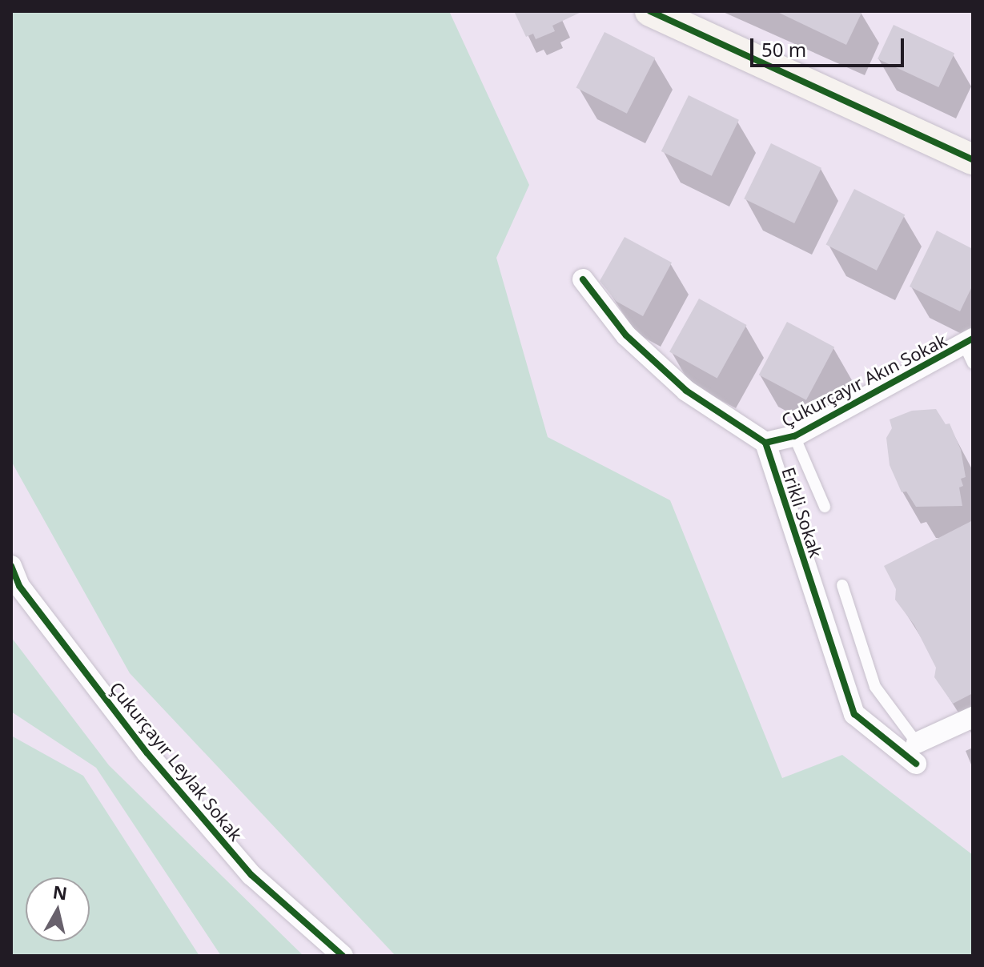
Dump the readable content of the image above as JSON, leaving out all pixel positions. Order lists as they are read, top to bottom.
{
  "streets": {
    "street": ["Çukurçayır Akın Sokak", "Erikli Sokak", "Çukurçayır Leylak Sokak"]
  },
  "crossings": [
    ["Çukurçayır Akın Sokak", "Erikli Sokak"]
  ],
  "scale_bar": "50 m",
  "north": "top"
}
